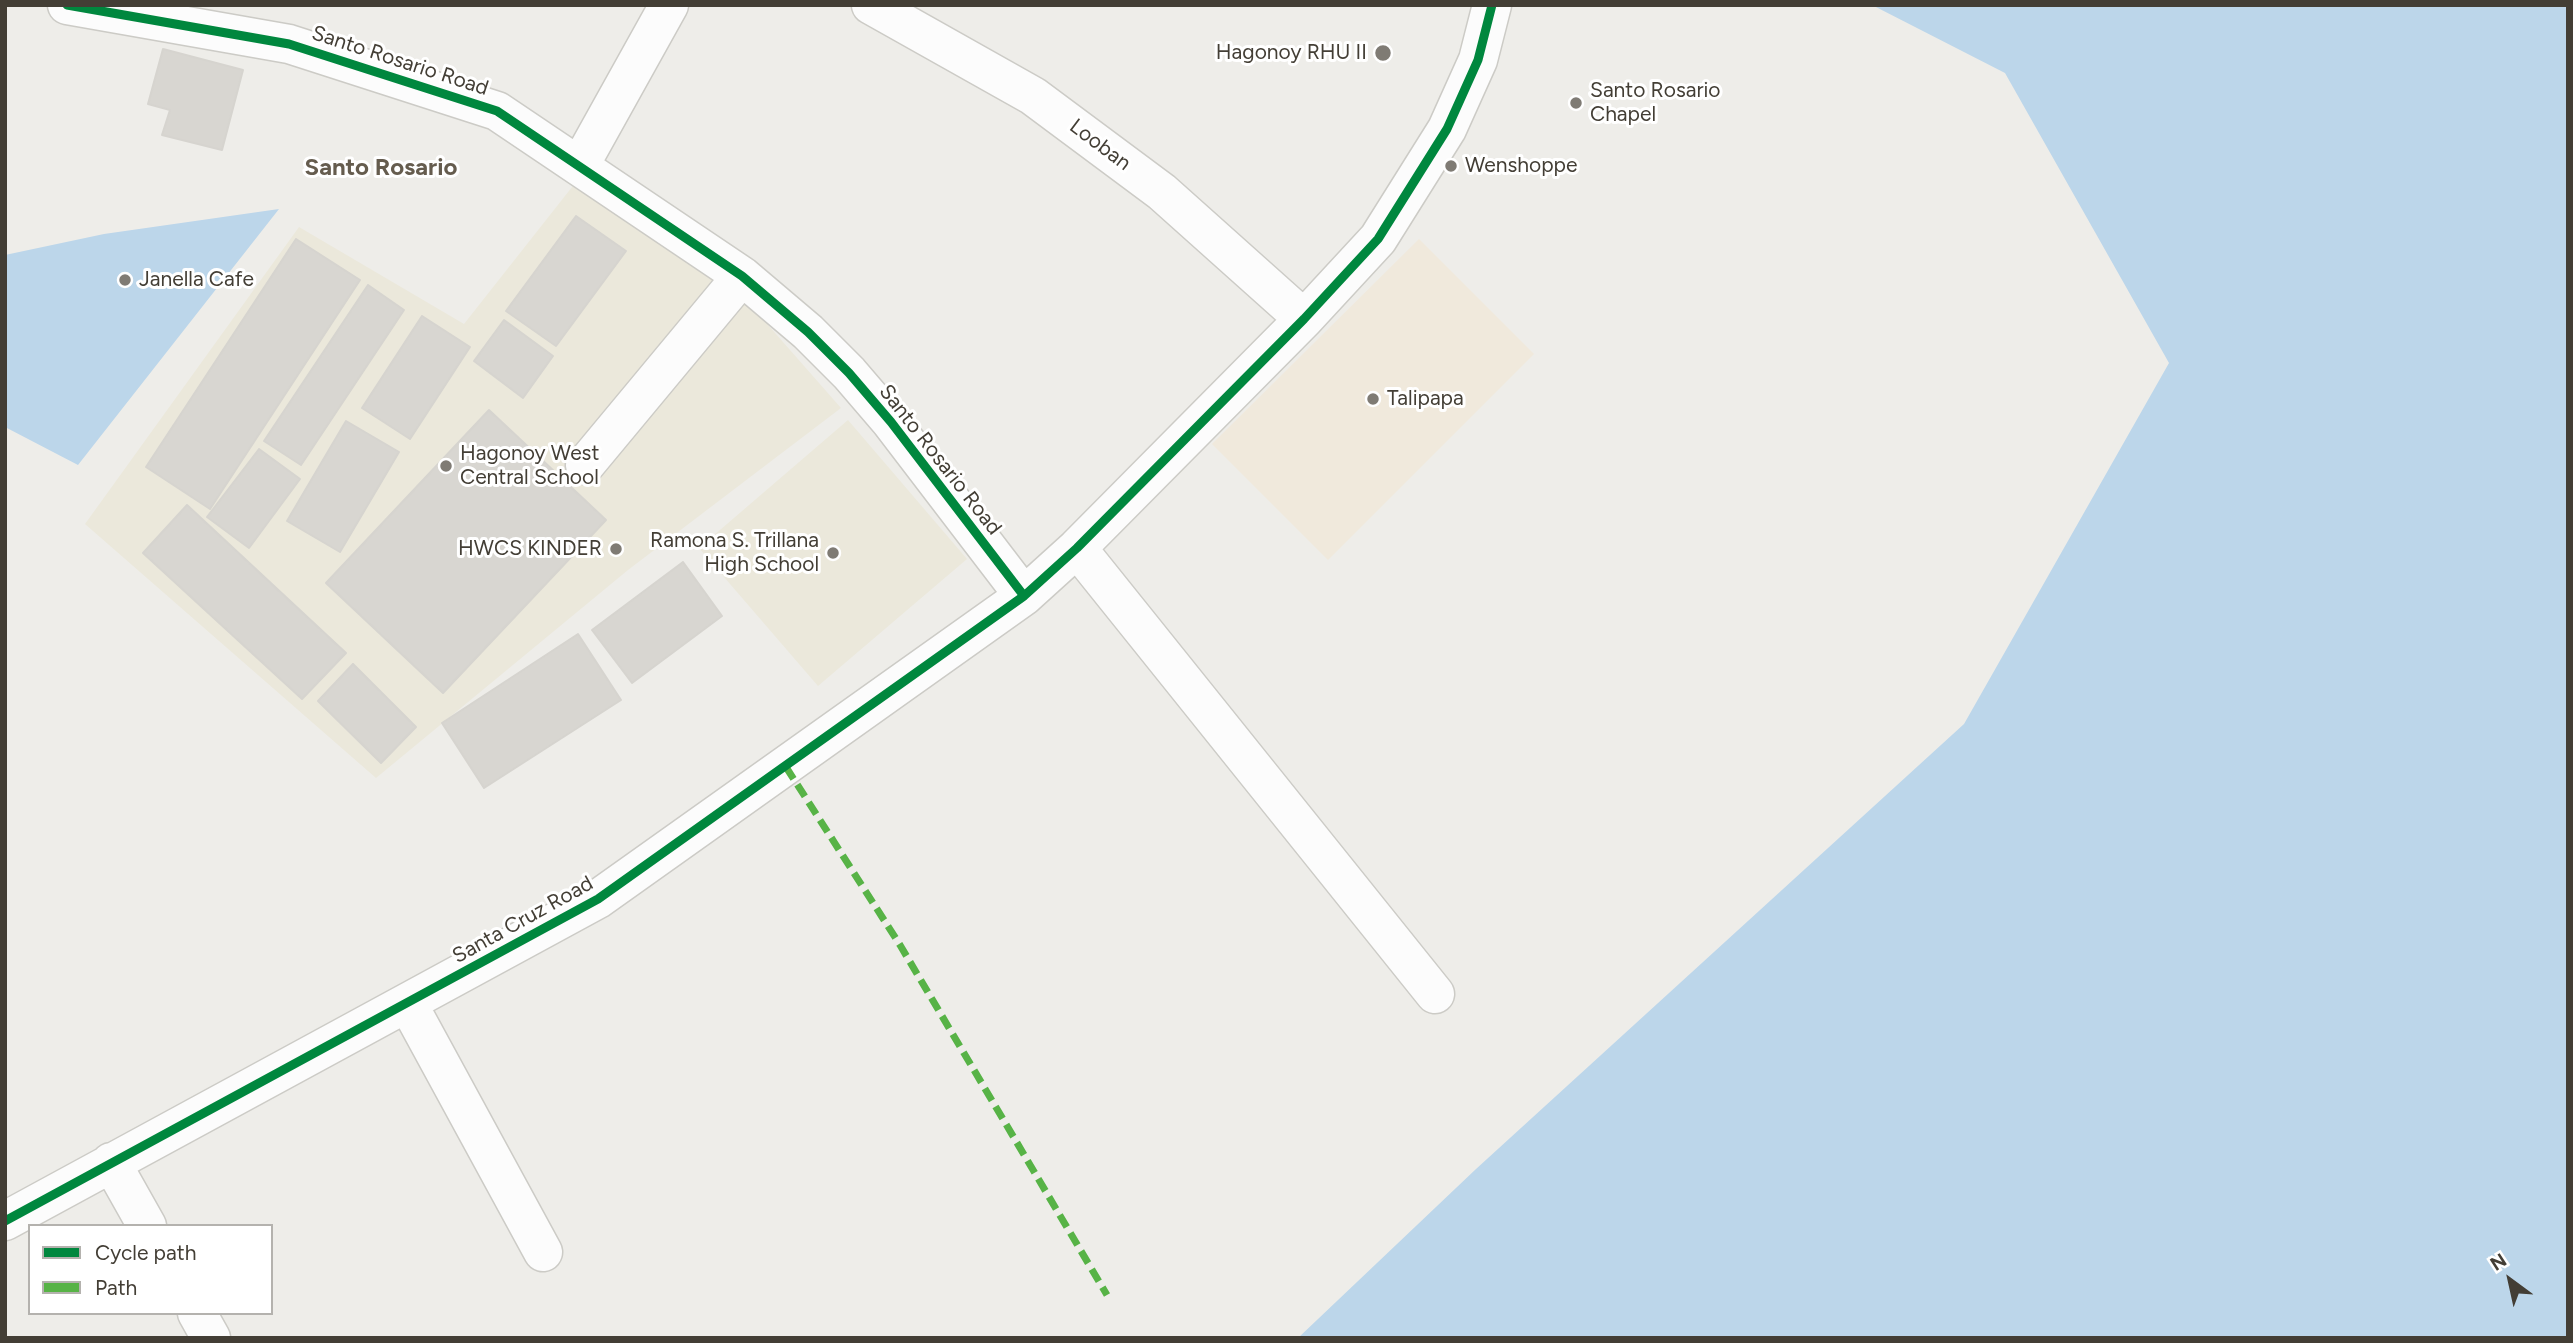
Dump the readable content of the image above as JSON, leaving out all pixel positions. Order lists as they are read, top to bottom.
{
  "streets": {
    "street": ["Santo Rosario Road", "Looban", "Santa Cruz Road"]
  },
  "crossings": [
    ["Santo Rosario Road", "Santa Cruz Road"]
  ],
  "districts": ["Santo Rosario"],
  "places": [
    "Hagonoy RHU II",
    "Santo Rosario Chapel",
    "Wenshoppe",
    "Janella Cafe",
    "Talipapa",
    "Hagonoy West Central School",
    "HWCS KINDER",
    "Ramona S. Trillana High School"
  ],
  "legend": ["Cycle path", "Path"],
  "north": "top left"
}
